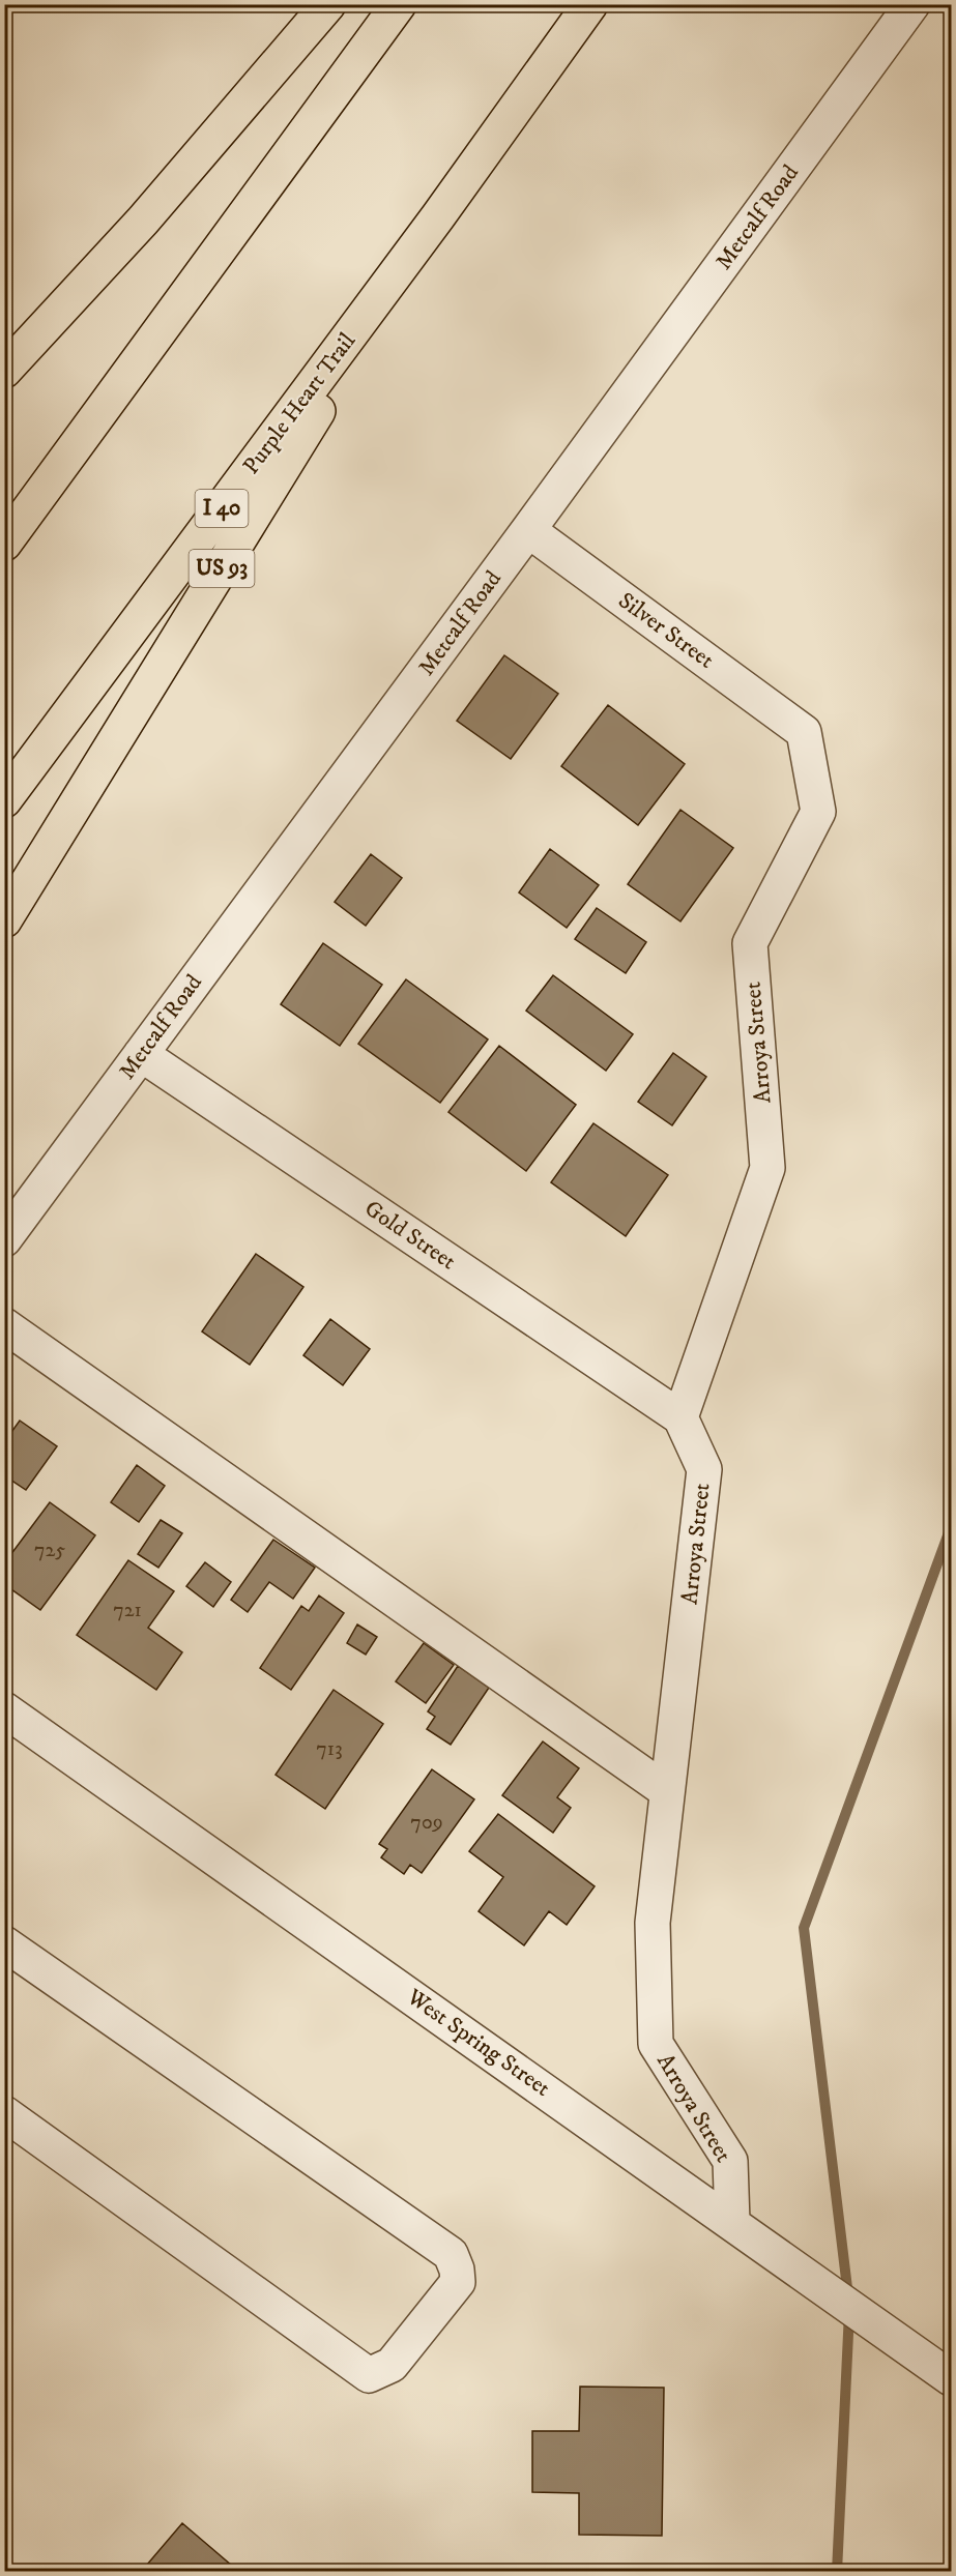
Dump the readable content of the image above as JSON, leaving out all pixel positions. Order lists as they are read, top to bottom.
{
  "streets": {
    "highway": ["Purple Heart Trail", "I 40", "US 93"],
    "street": [
      "Metcalf Road",
      "Silver Street",
      "Arroya Street",
      "Gold Street",
      "West Spring Street"
    ]
  },
  "crossings": [
    ["Metcalf Road", "Silver Street"],
    ["Metcalf Road", "Gold Street"],
    ["Purple Heart Trail", "US 93"],
    ["Silver Street", "Arroya Street"],
    ["Arroya Street", "Gold Street"],
    ["Arroya Street", "West Spring Street"]
  ],
  "house_numbers": [
    "725",
    "721",
    "713",
    "709"
  ]
}
